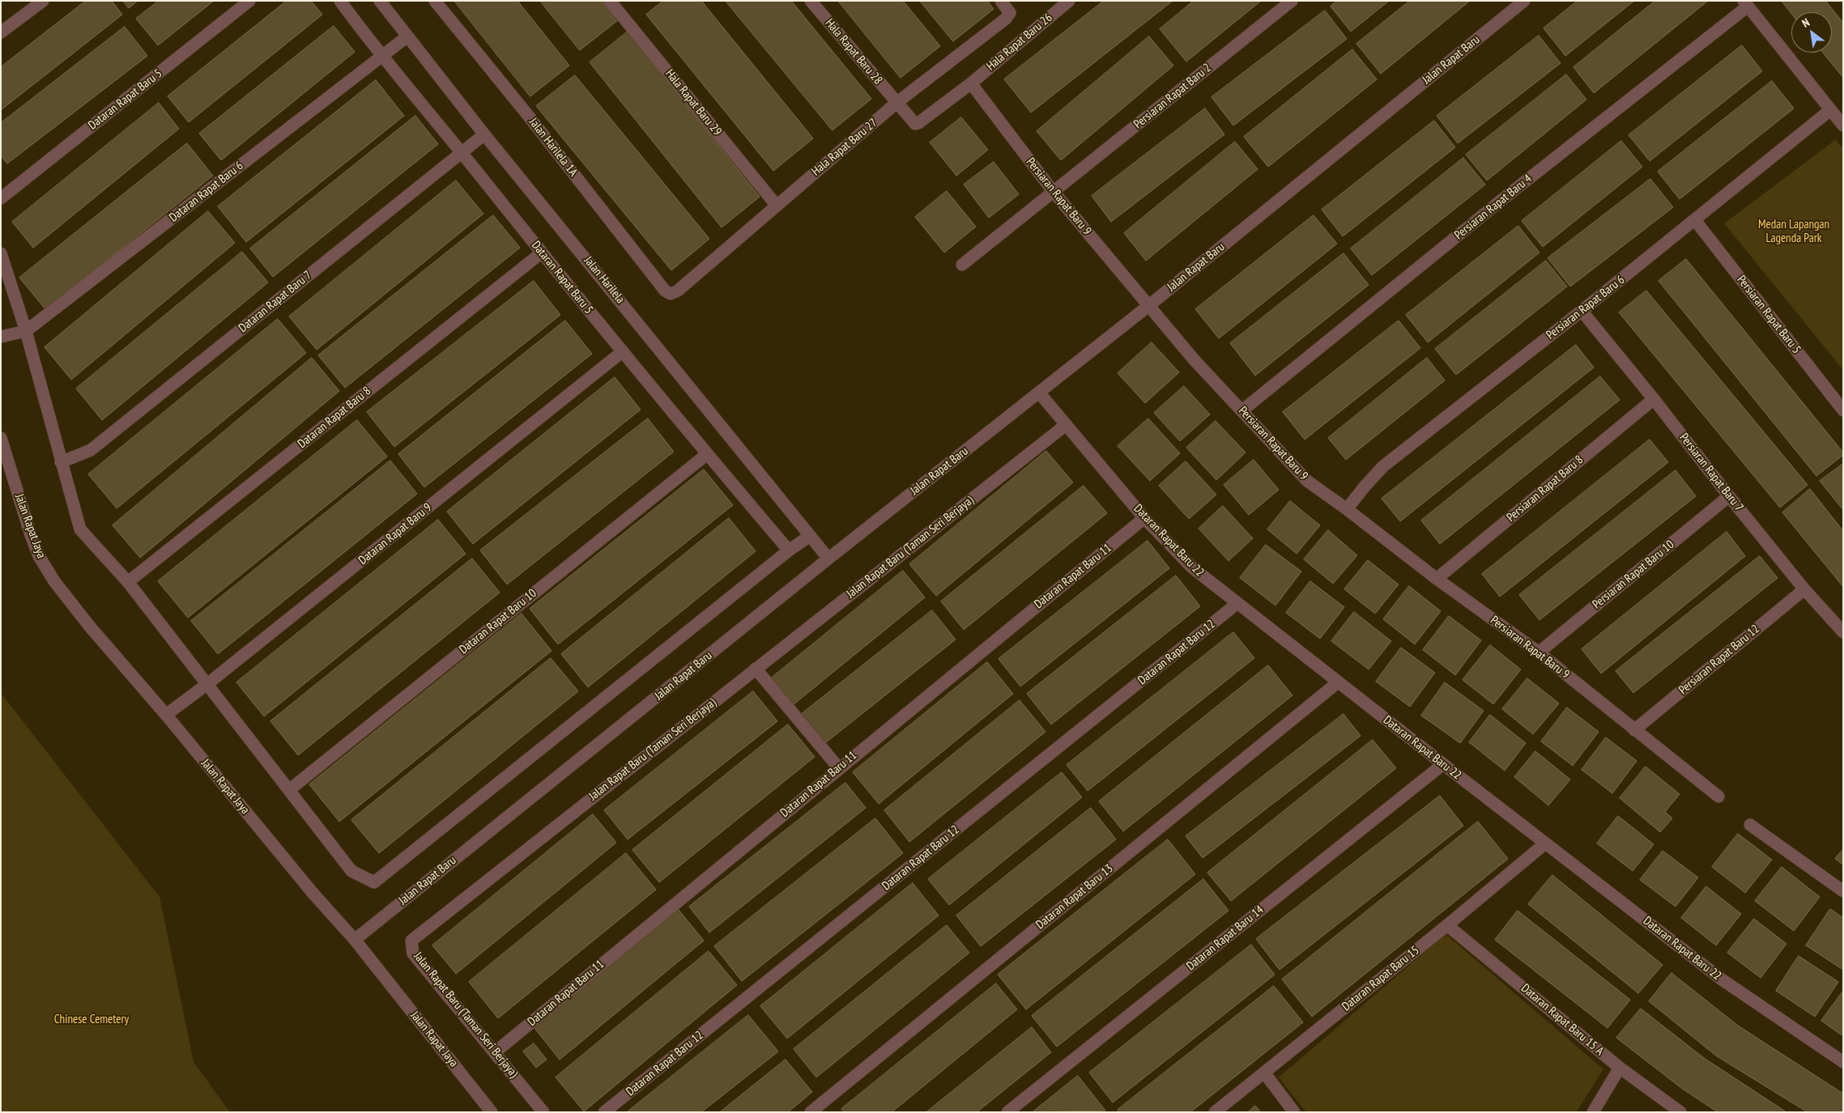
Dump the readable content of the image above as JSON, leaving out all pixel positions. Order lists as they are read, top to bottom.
{
  "streets": {
    "street": [
      "Hala Rapat Baru 26",
      "Hala Rapat Baru 28",
      "Jalan Rapat Baru",
      "Persiaran Rapat Baru 2",
      "Dataran Rapat Baru 5",
      "Hala Rapat Baru 29",
      "Jalan Harilela 1A",
      "Hala Rapat Baru 27",
      "Dataran Rapat Baru 6",
      "Persiaran Rapat Baru 9",
      "Persiaran Rapat Baru 4",
      "Jalan Harilela",
      "Dataran Rapat Baru 7",
      "Persiaran Rapat Baru 6",
      "Persiaran Rapat Baru 5",
      "Dataran Rapat Baru 8",
      "Persiaran Rapat Baru 7",
      "Persiaran Rapat Baru 8",
      "Jalan Rapat Jaya",
      "Dataran Rapat Baru 9",
      "Dataran Rapat Baru 22",
      "Jalan Rapat Baru (Taman Seri Berjaya)",
      "Persiaran Rapat Baru 10",
      "Dataran Rapat Baru 11",
      "Dataran Rapat Baru 10",
      "Dataran Rapat Baru 12",
      "Persiaran Rapat Baru 12",
      "Dataran Rapat Baru 13",
      "Dataran Rapat Baru 14",
      "Dataran Rapat Baru 15",
      "Dataran Rapat Baru 15 A"
    ]
  },
  "crossings": [
    ["Hala Rapat Baru 26", "Persiaran Rapat Baru 9"],
    ["Hala Rapat Baru 28", "Hala Rapat Baru 27"],
    ["Jalan Rapat Baru", "Persiaran Rapat Baru 9"],
    ["Jalan Rapat Baru", "Jalan Harilela"],
    ["Jalan Rapat Baru", "Jalan Rapat Jaya"],
    ["Jalan Rapat Baru", "Dataran Rapat Baru 22"],
    ["Persiaran Rapat Baru 2", "Persiaran Rapat Baru 9"],
    ["Dataran Rapat Baru 5", "Dataran Rapat Baru 6"],
    ["Dataran Rapat Baru 5", "Dataran Rapat Baru 7"],
    ["Dataran Rapat Baru 5", "Dataran Rapat Baru 8"],
    ["Dataran Rapat Baru 5", "Dataran Rapat Baru 9"],
    ["Dataran Rapat Baru 5", "Dataran Rapat Baru 10"],
    ["Hala Rapat Baru 29", "Hala Rapat Baru 27"],
    ["Jalan Harilela 1A", "Hala Rapat Baru 27"],
    ["Dataran Rapat Baru 6", "Jalan Harilela"],
    ["Persiaran Rapat Baru 9", "Persiaran Rapat Baru 4"],
    ["Persiaran Rapat Baru 9", "Persiaran Rapat Baru 6"],
    ["Persiaran Rapat Baru 9", "Persiaran Rapat Baru 8"],
    ["Persiaran Rapat Baru 9", "Persiaran Rapat Baru 10"],
    ["Persiaran Rapat Baru 9", "Persiaran Rapat Baru 12"],
    ["Jalan Harilela", "Dataran Rapat Baru 7"],
    ["Persiaran Rapat Baru 6", "Persiaran Rapat Baru 5"],
    ["Persiaran Rapat Baru 6", "Persiaran Rapat Baru 7"],
    ["Persiaran Rapat Baru 7", "Persiaran Rapat Baru 8"],
    ["Persiaran Rapat Baru 7", "Persiaran Rapat Baru 10"],
    ["Persiaran Rapat Baru 7", "Persiaran Rapat Baru 12"],
    ["Jalan Rapat Jaya", "Dataran Rapat Baru 9"],
    ["Dataran Rapat Baru 22", "Jalan Rapat Baru (Taman Seri Berjaya)"],
    ["Dataran Rapat Baru 22", "Dataran Rapat Baru 11"],
    ["Dataran Rapat Baru 22", "Dataran Rapat Baru 12"],
    ["Dataran Rapat Baru 22", "Dataran Rapat Baru 13"],
    ["Dataran Rapat Baru 22", "Dataran Rapat Baru 14"],
    ["Dataran Rapat Baru 22", "Dataran Rapat Baru 15"],
    ["Jalan Rapat Baru (Taman Seri Berjaya)", "Dataran Rapat Baru 11"],
    ["Dataran Rapat Baru 15", "Dataran Rapat Baru 15 A"]
  ],
  "parks": ["Medan Lapangan Lagenda Park", "Chinese Cemetery"],
  "north": "top left"
}
